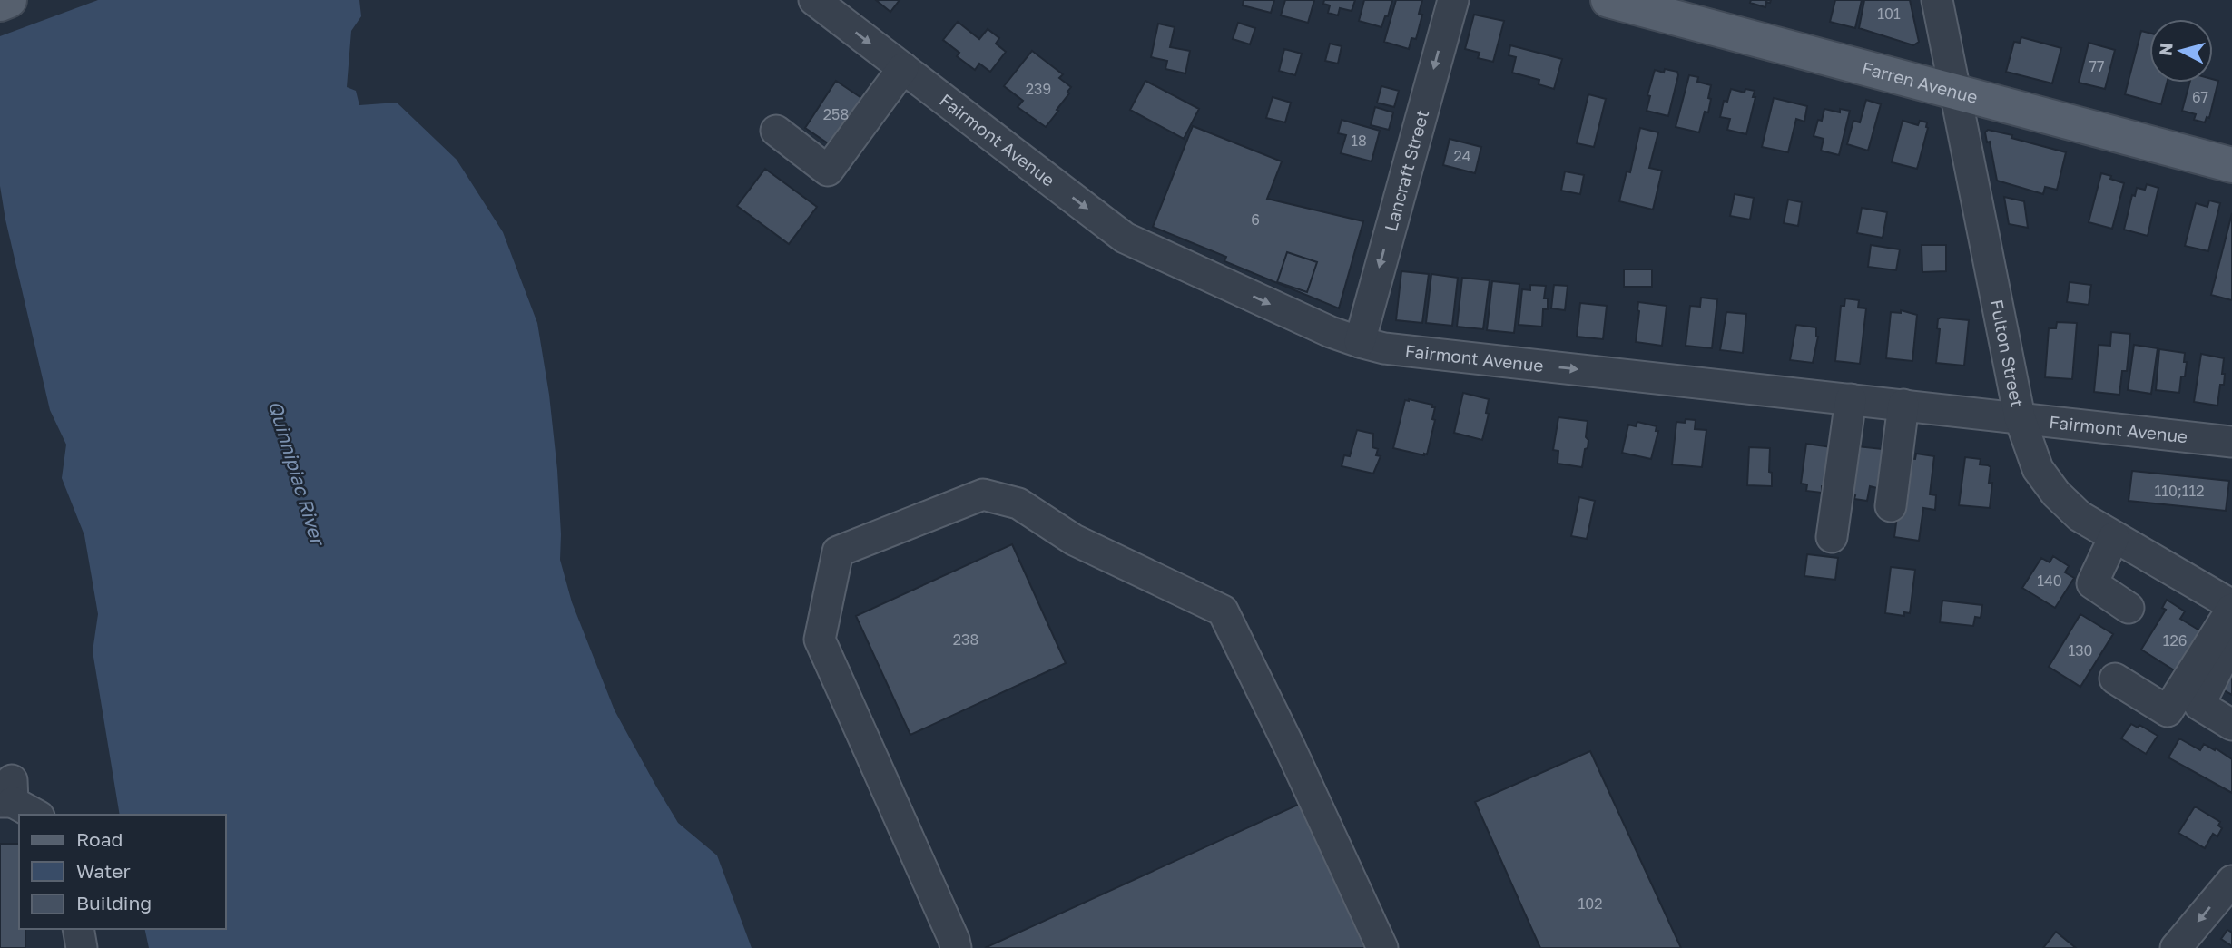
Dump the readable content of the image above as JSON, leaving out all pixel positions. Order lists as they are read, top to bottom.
{
  "streets": {
    "main road": ["Farren Avenue"],
    "street": ["Fairmont Avenue", "Lancraft Street", "Fulton Street"]
  },
  "crossings": [
    ["Farren Avenue", "Fulton Street"],
    ["Fairmont Avenue", "Lancraft Street"],
    ["Fairmont Avenue", "Fulton Street"]
  ],
  "one_way": ["Fairmont Avenue", "Lancraft Street"],
  "water": ["Quinnipiac River"],
  "house_numbers": [
    "101",
    "77",
    "239",
    "67",
    "258",
    "18",
    "24",
    "6",
    "110;112",
    "140",
    "238",
    "126",
    "130",
    "102"
  ],
  "legend": ["Road", "Water", "Building"],
  "north": "left"
}
